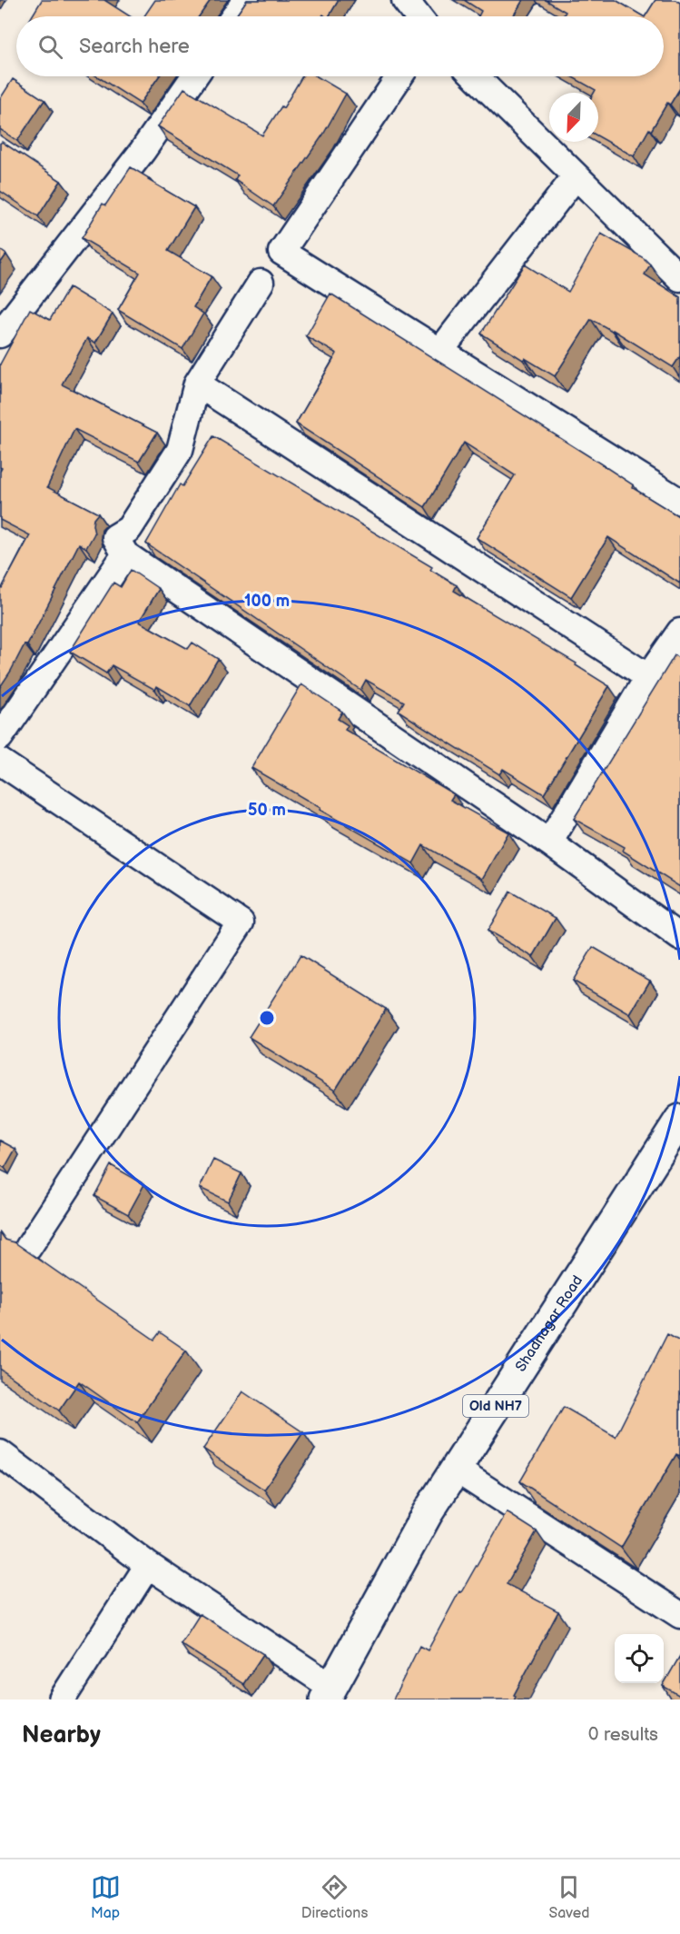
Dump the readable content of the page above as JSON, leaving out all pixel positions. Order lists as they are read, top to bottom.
{
  "streets": {
    "main road": ["Shadnagar Road", "Old NH7"]
  },
  "north": "bottom left",
  "page": {
    "search": "Search here",
    "heading": ["Nearby", "0 results"],
    "nav": ["Map", "Directions", "Saved"]
  },
  "rings": ["100 m", "50 m"]
}
